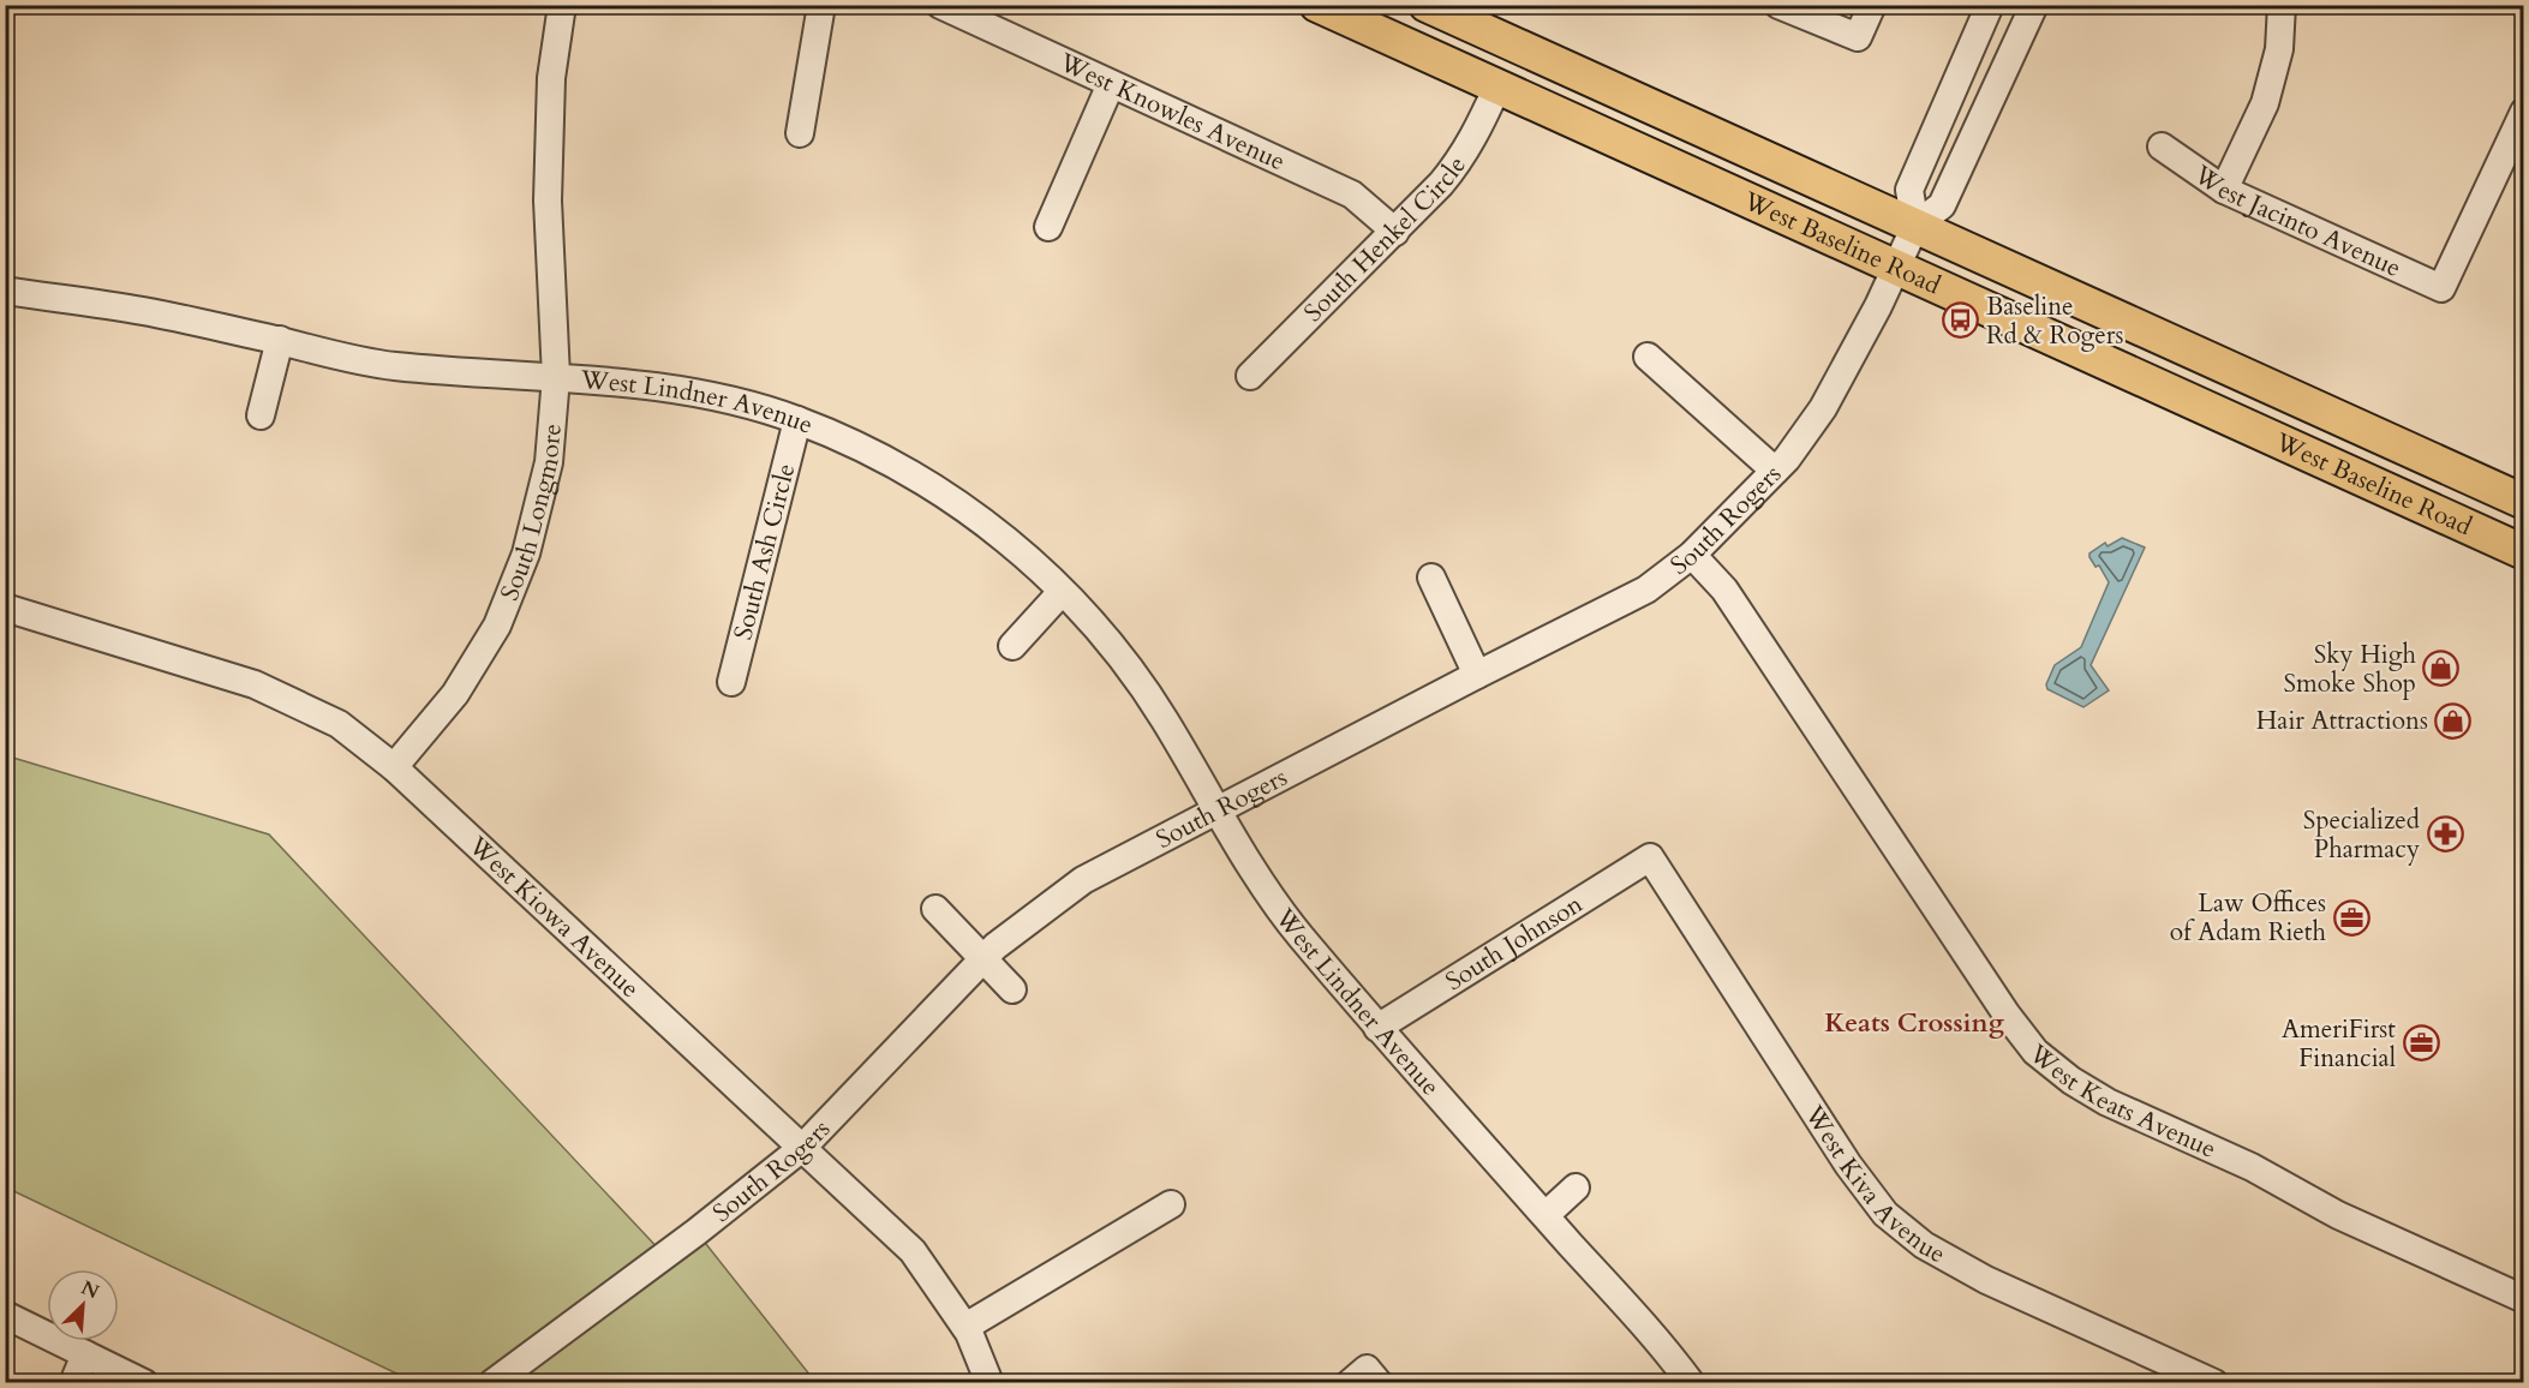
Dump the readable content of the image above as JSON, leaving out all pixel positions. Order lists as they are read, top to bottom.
{
  "streets": {
    "main road": ["West Baseline Road"],
    "street": [
      "West Knowles Avenue",
      "West Jacinto Avenue",
      "South Henkel Circle",
      "West Lindner Avenue",
      "South Longmore",
      "South Rogers",
      "South Ash Circle",
      "West Kiowa Avenue",
      "South Johnson",
      "West Keats Avenue",
      "West Kiva Avenue"
    ]
  },
  "crossings": [
    ["West Knowles Avenue", "South Henkel Circle"],
    ["South Henkel Circle", "West Baseline Road"],
    ["West Baseline Road", "South Rogers"],
    ["West Lindner Avenue", "South Longmore"],
    ["West Lindner Avenue", "South Rogers"],
    ["West Lindner Avenue", "South Ash Circle"],
    ["West Lindner Avenue", "South Johnson"],
    ["South Longmore", "West Kiowa Avenue"],
    ["South Rogers", "West Kiowa Avenue"],
    ["South Rogers", "West Keats Avenue"],
    ["South Johnson", "West Kiva Avenue"]
  ],
  "districts": ["Keats Crossing"],
  "places": {
    "bus stop": ["Baseline Rd & Rogers"],
    "shop": ["Sky High Smoke Shop", "Hair Attractions"],
    "pharmacy": ["Specialized Pharmacy"],
    "office": ["Law Offices of Adam Rieth", "AmeriFirst Financial"]
  },
  "north": "top right"
}
